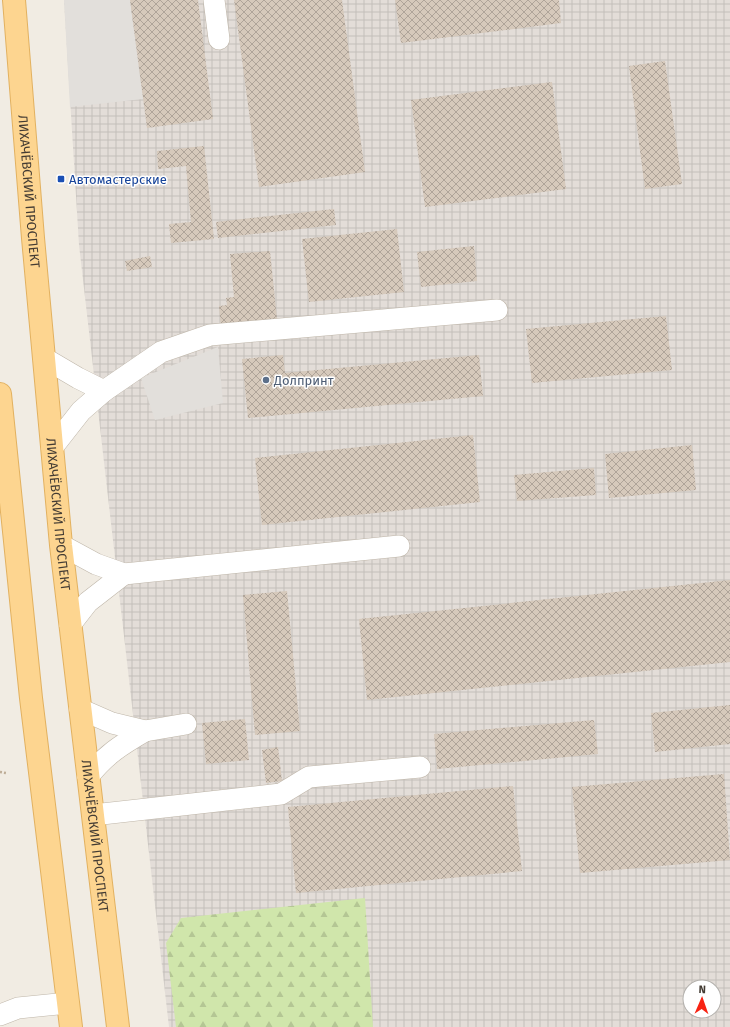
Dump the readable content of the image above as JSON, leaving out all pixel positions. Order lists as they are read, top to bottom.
{
  "streets": {
    "main road": ["ЛИХАЧЁВСКИЙ ПРОСПЕКТ"]
  },
  "places": {
    "transit": ["Автомастерские"],
    "other": ["Долпринт"]
  },
  "north": "top"
}
